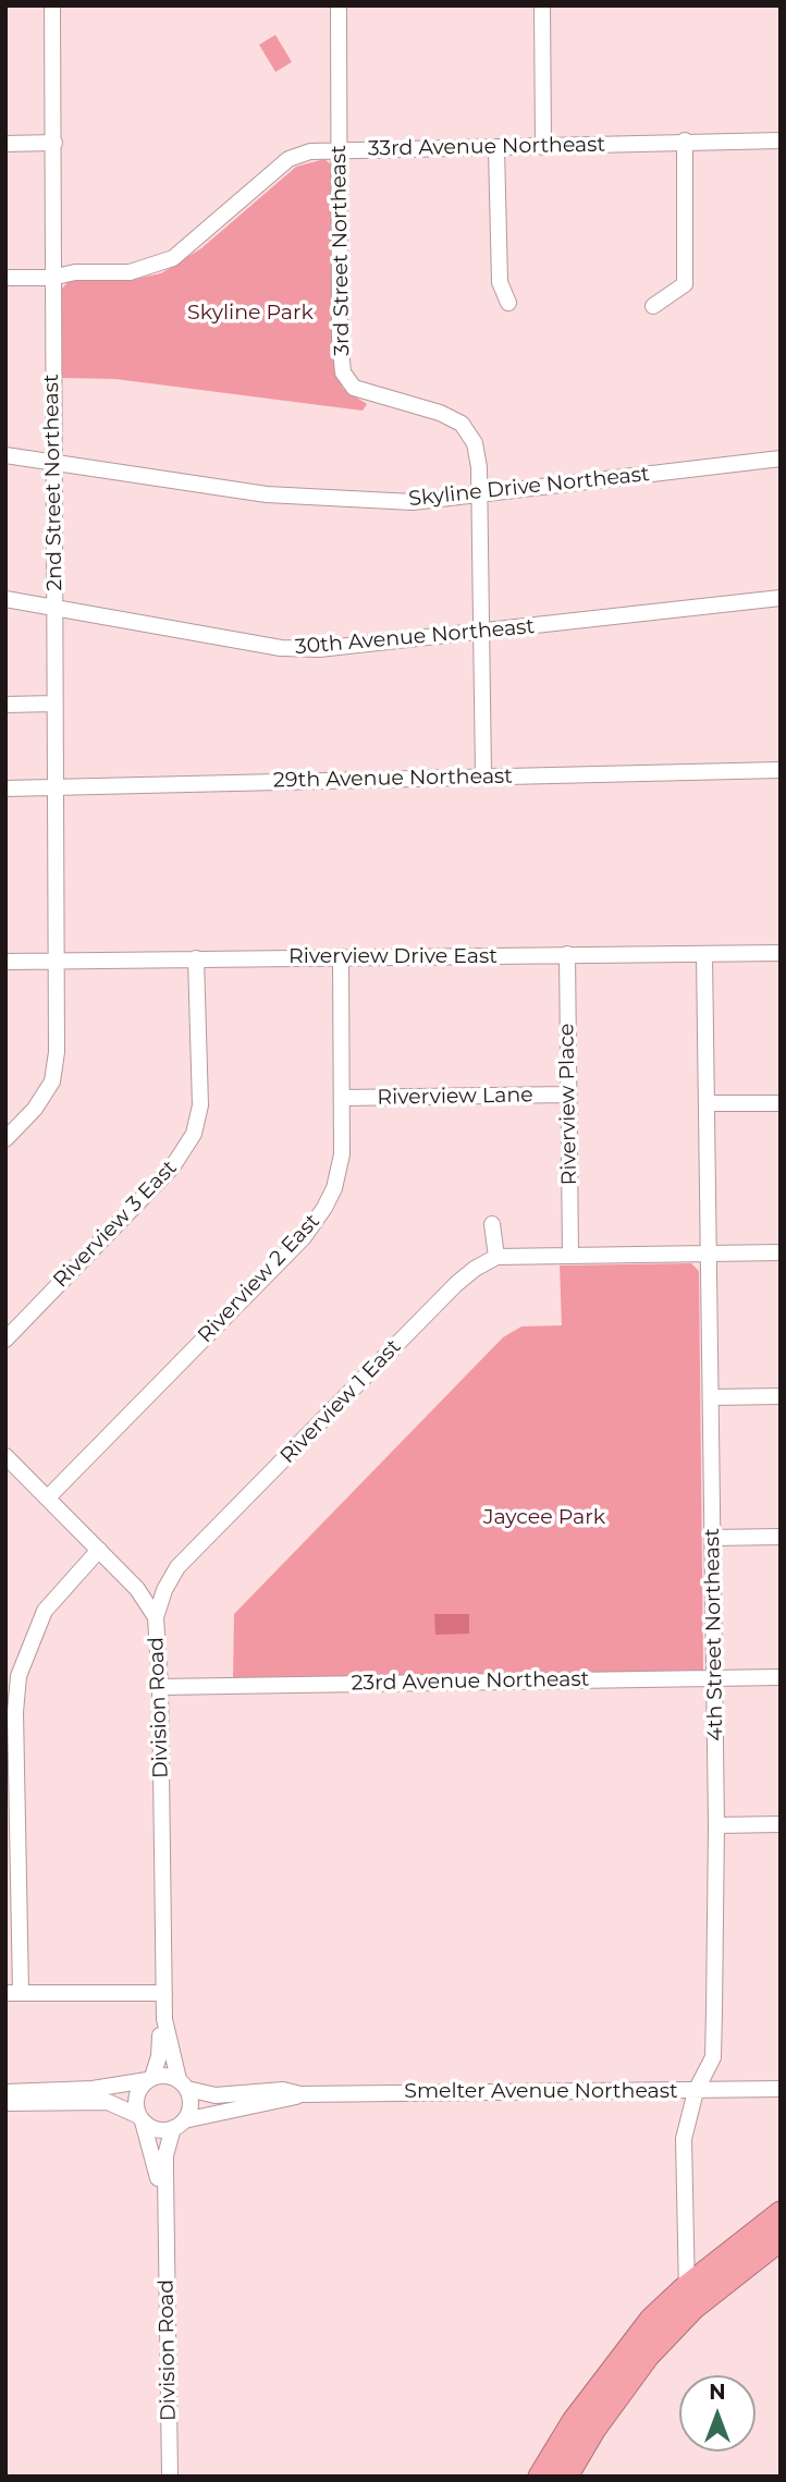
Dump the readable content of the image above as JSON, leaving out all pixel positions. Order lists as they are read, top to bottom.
{
  "streets": {
    "street": [
      "33rd Avenue Northeast",
      "3rd Street Northeast",
      "2nd Street Northeast",
      "Skyline Drive Northeast",
      "30th Avenue Northeast",
      "29th Avenue Northeast",
      "Riverview Drive East",
      "Riverview Lane",
      "Riverview Place",
      "Riverview 3 East",
      "Riverview 2 East",
      "Riverview 1 East",
      "4th Street Northeast",
      "23rd Avenue Northeast",
      "Division Road",
      "Smelter Avenue Northeast"
    ]
  },
  "crossings": [
    ["33rd Avenue Northeast", "3rd Street Northeast"],
    ["33rd Avenue Northeast", "2nd Street Northeast"],
    ["3rd Street Northeast", "Skyline Drive Northeast"],
    ["3rd Street Northeast", "30th Avenue Northeast"],
    ["3rd Street Northeast", "29th Avenue Northeast"],
    ["2nd Street Northeast", "Skyline Drive Northeast"],
    ["2nd Street Northeast", "30th Avenue Northeast"],
    ["2nd Street Northeast", "29th Avenue Northeast"],
    ["2nd Street Northeast", "Riverview Drive East"],
    ["Riverview Drive East", "Riverview Place"],
    ["Riverview Drive East", "Riverview 3 East"],
    ["Riverview Drive East", "Riverview 2 East"],
    ["Riverview Drive East", "4th Street Northeast"],
    ["Riverview Lane", "Riverview Place"],
    ["Riverview Lane", "Riverview 2 East"],
    ["Riverview 2 East", "Division Road"],
    ["Riverview 1 East", "Division Road"],
    ["4th Street Northeast", "23rd Avenue Northeast"],
    ["4th Street Northeast", "Smelter Avenue Northeast"],
    ["23rd Avenue Northeast", "Division Road"],
    ["Division Road", "Smelter Avenue Northeast"]
  ],
  "parks": ["Skyline Park", "Jaycee Park"],
  "north": "top"
}
